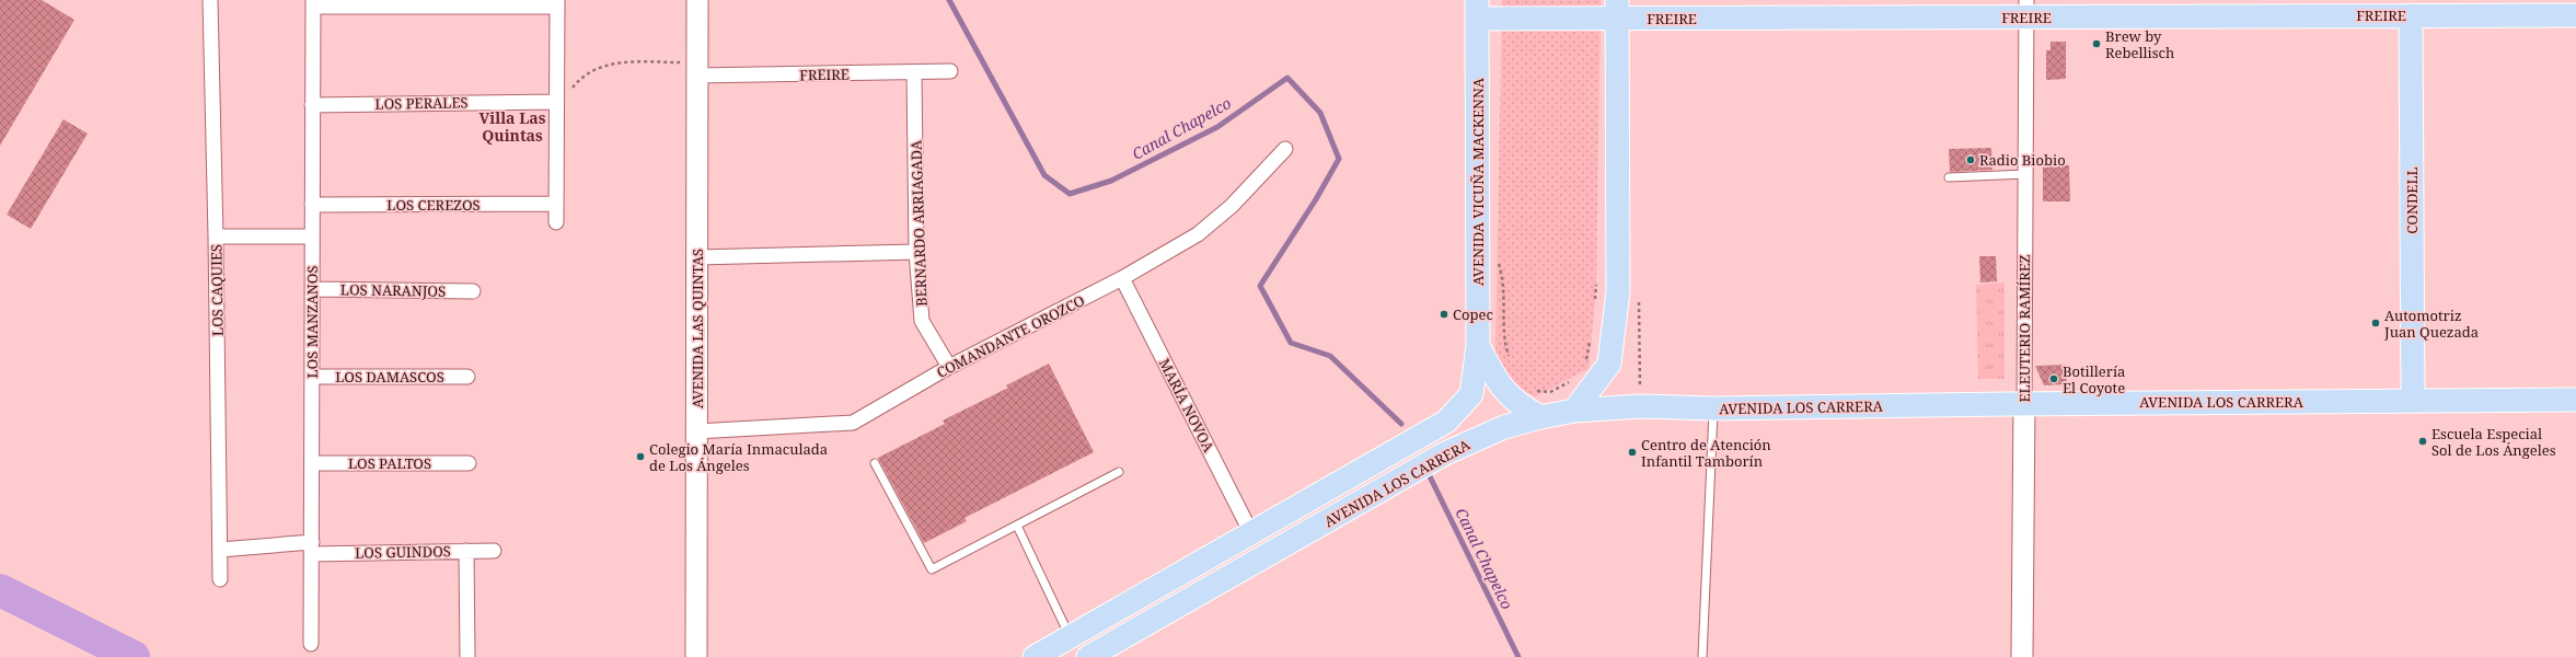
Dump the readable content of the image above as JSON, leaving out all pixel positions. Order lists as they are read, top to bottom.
{
  "streets": {
    "main road": [
      "FREIRE",
      "AVENIDA VICUÑA MACKENNA",
      "CONDELL",
      "AVENIDA LOS CARRERA"
    ],
    "street": [
      "LOS PERALES",
      "LOS CEREZOS",
      "BERNARDO ARRIAGADA",
      "LOS CAQUIES",
      "LOS NARANJOS",
      "LOS MANZANOS",
      "AVENIDA LAS QUINTAS",
      "ELEUTERIO RAMÍREZ",
      "COMANDANTE OROZCO",
      "LOS DAMASCOS",
      "MARÍA NOVOA",
      "LOS PALTOS",
      "LOS GUINDOS"
    ]
  },
  "crossings": [
    ["FREIRE", "AVENIDA VICUÑA MACKENNA"],
    ["FREIRE", "CONDELL"],
    ["FREIRE", "BERNARDO ARRIAGADA"],
    ["FREIRE", "AVENIDA LAS QUINTAS"],
    ["FREIRE", "ELEUTERIO RAMÍREZ"],
    ["LOS PERALES", "LOS MANZANOS"],
    ["AVENIDA VICUÑA MACKENNA", "AVENIDA LOS CARRERA"],
    ["CONDELL", "AVENIDA LOS CARRERA"],
    ["LOS CEREZOS", "LOS MANZANOS"],
    ["BERNARDO ARRIAGADA", "COMANDANTE OROZCO"],
    ["LOS CAQUIES", "LOS GUINDOS"],
    ["LOS NARANJOS", "LOS MANZANOS"],
    ["LOS MANZANOS", "LOS DAMASCOS"],
    ["LOS MANZANOS", "LOS PALTOS"],
    ["LOS MANZANOS", "LOS GUINDOS"],
    ["AVENIDA LAS QUINTAS", "COMANDANTE OROZCO"],
    ["ELEUTERIO RAMÍREZ", "AVENIDA LOS CARRERA"],
    ["COMANDANTE OROZCO", "MARÍA NOVOA"],
    ["AVENIDA LOS CARRERA", "MARÍA NOVOA"]
  ],
  "districts": ["Villa Las Quintas"],
  "water": ["Canal Chapelco"],
  "places": [
    "Brew by Rebellisch",
    "Radio Biobio",
    "Copec",
    "Automotriz Juan Quezada",
    "Botillería El Coyote",
    "Escuela Especial Sol de Los Ángeles",
    "Centro de Atención Infantil Tamborín",
    "Colegio María Inmaculada de Los Ángeles"
  ]
}
